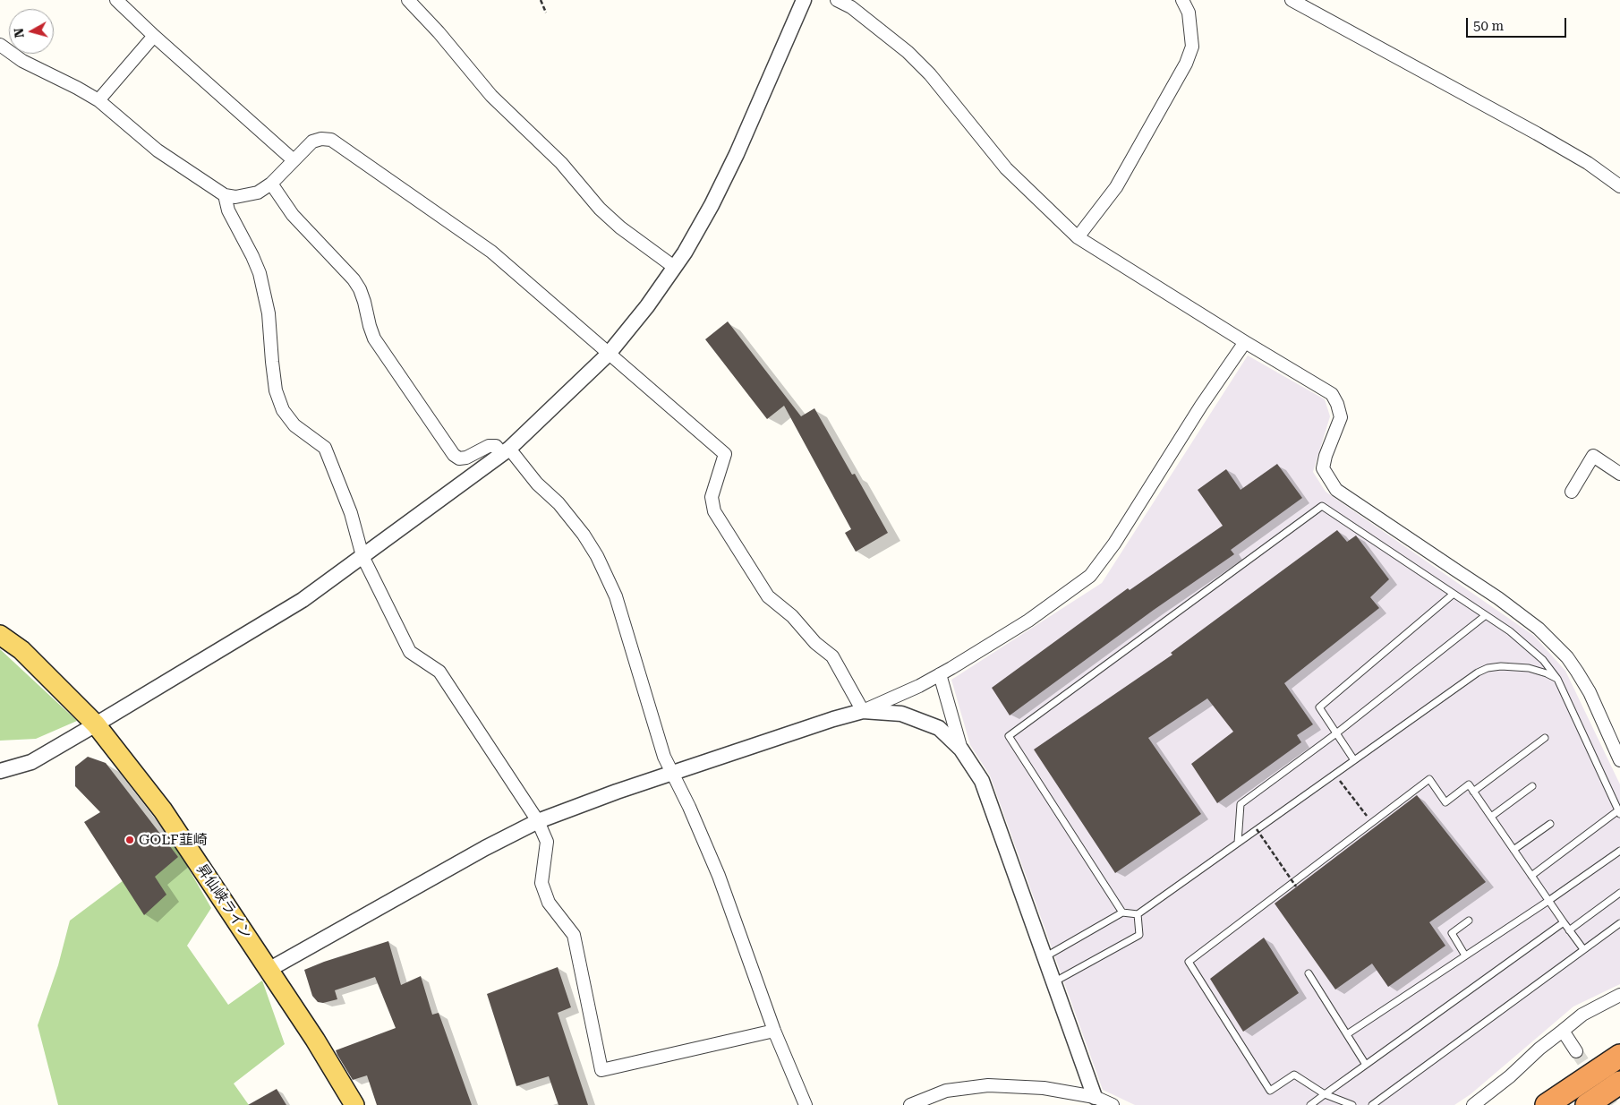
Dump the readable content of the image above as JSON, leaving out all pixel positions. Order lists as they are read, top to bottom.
{
  "streets": {
    "main road": ["昇仙峡ライン"]
  },
  "places": ["GOLF韮崎"],
  "scale_bar": "50 m",
  "north": "left"
}
